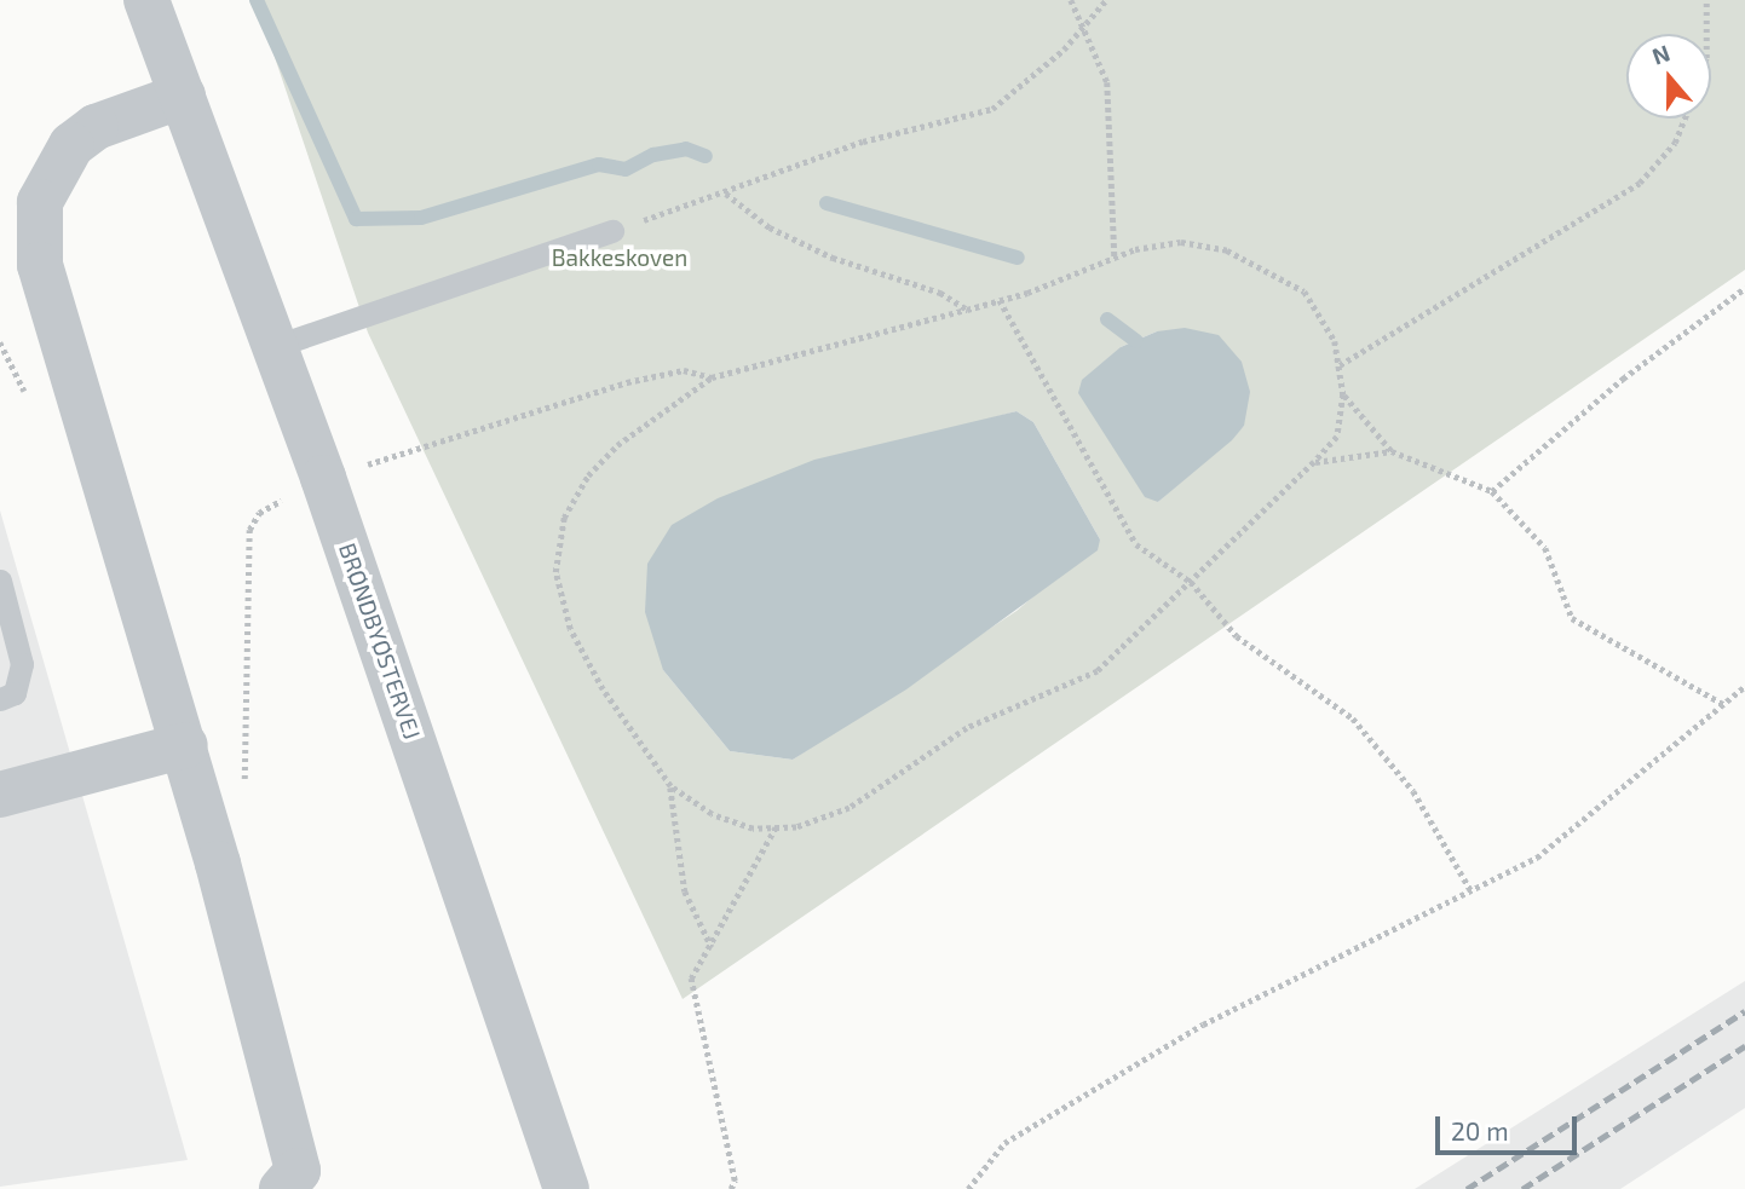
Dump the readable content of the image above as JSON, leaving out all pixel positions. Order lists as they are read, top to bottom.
{
  "streets": {
    "street": ["BRØNDBYØSTERVEJ"]
  },
  "parks": ["Bakkeskoven"],
  "scale_bar": "20 m",
  "north": "top"
}
